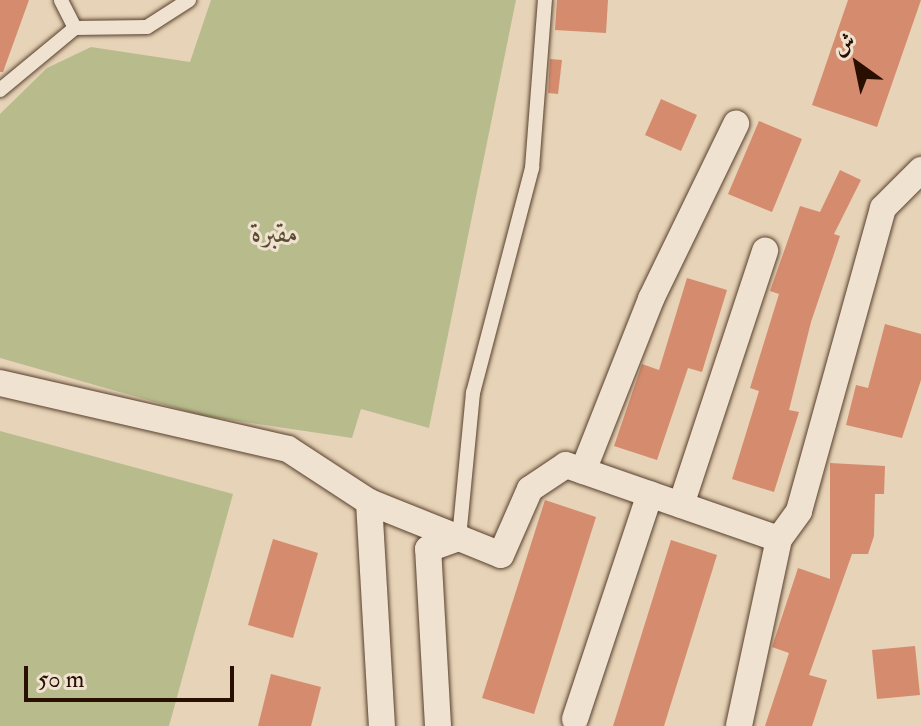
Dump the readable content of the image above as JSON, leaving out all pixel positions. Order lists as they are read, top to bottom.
{
  "parks": ["مقبرة"],
  "scale_bar": "50 m",
  "north": "top left"
}
